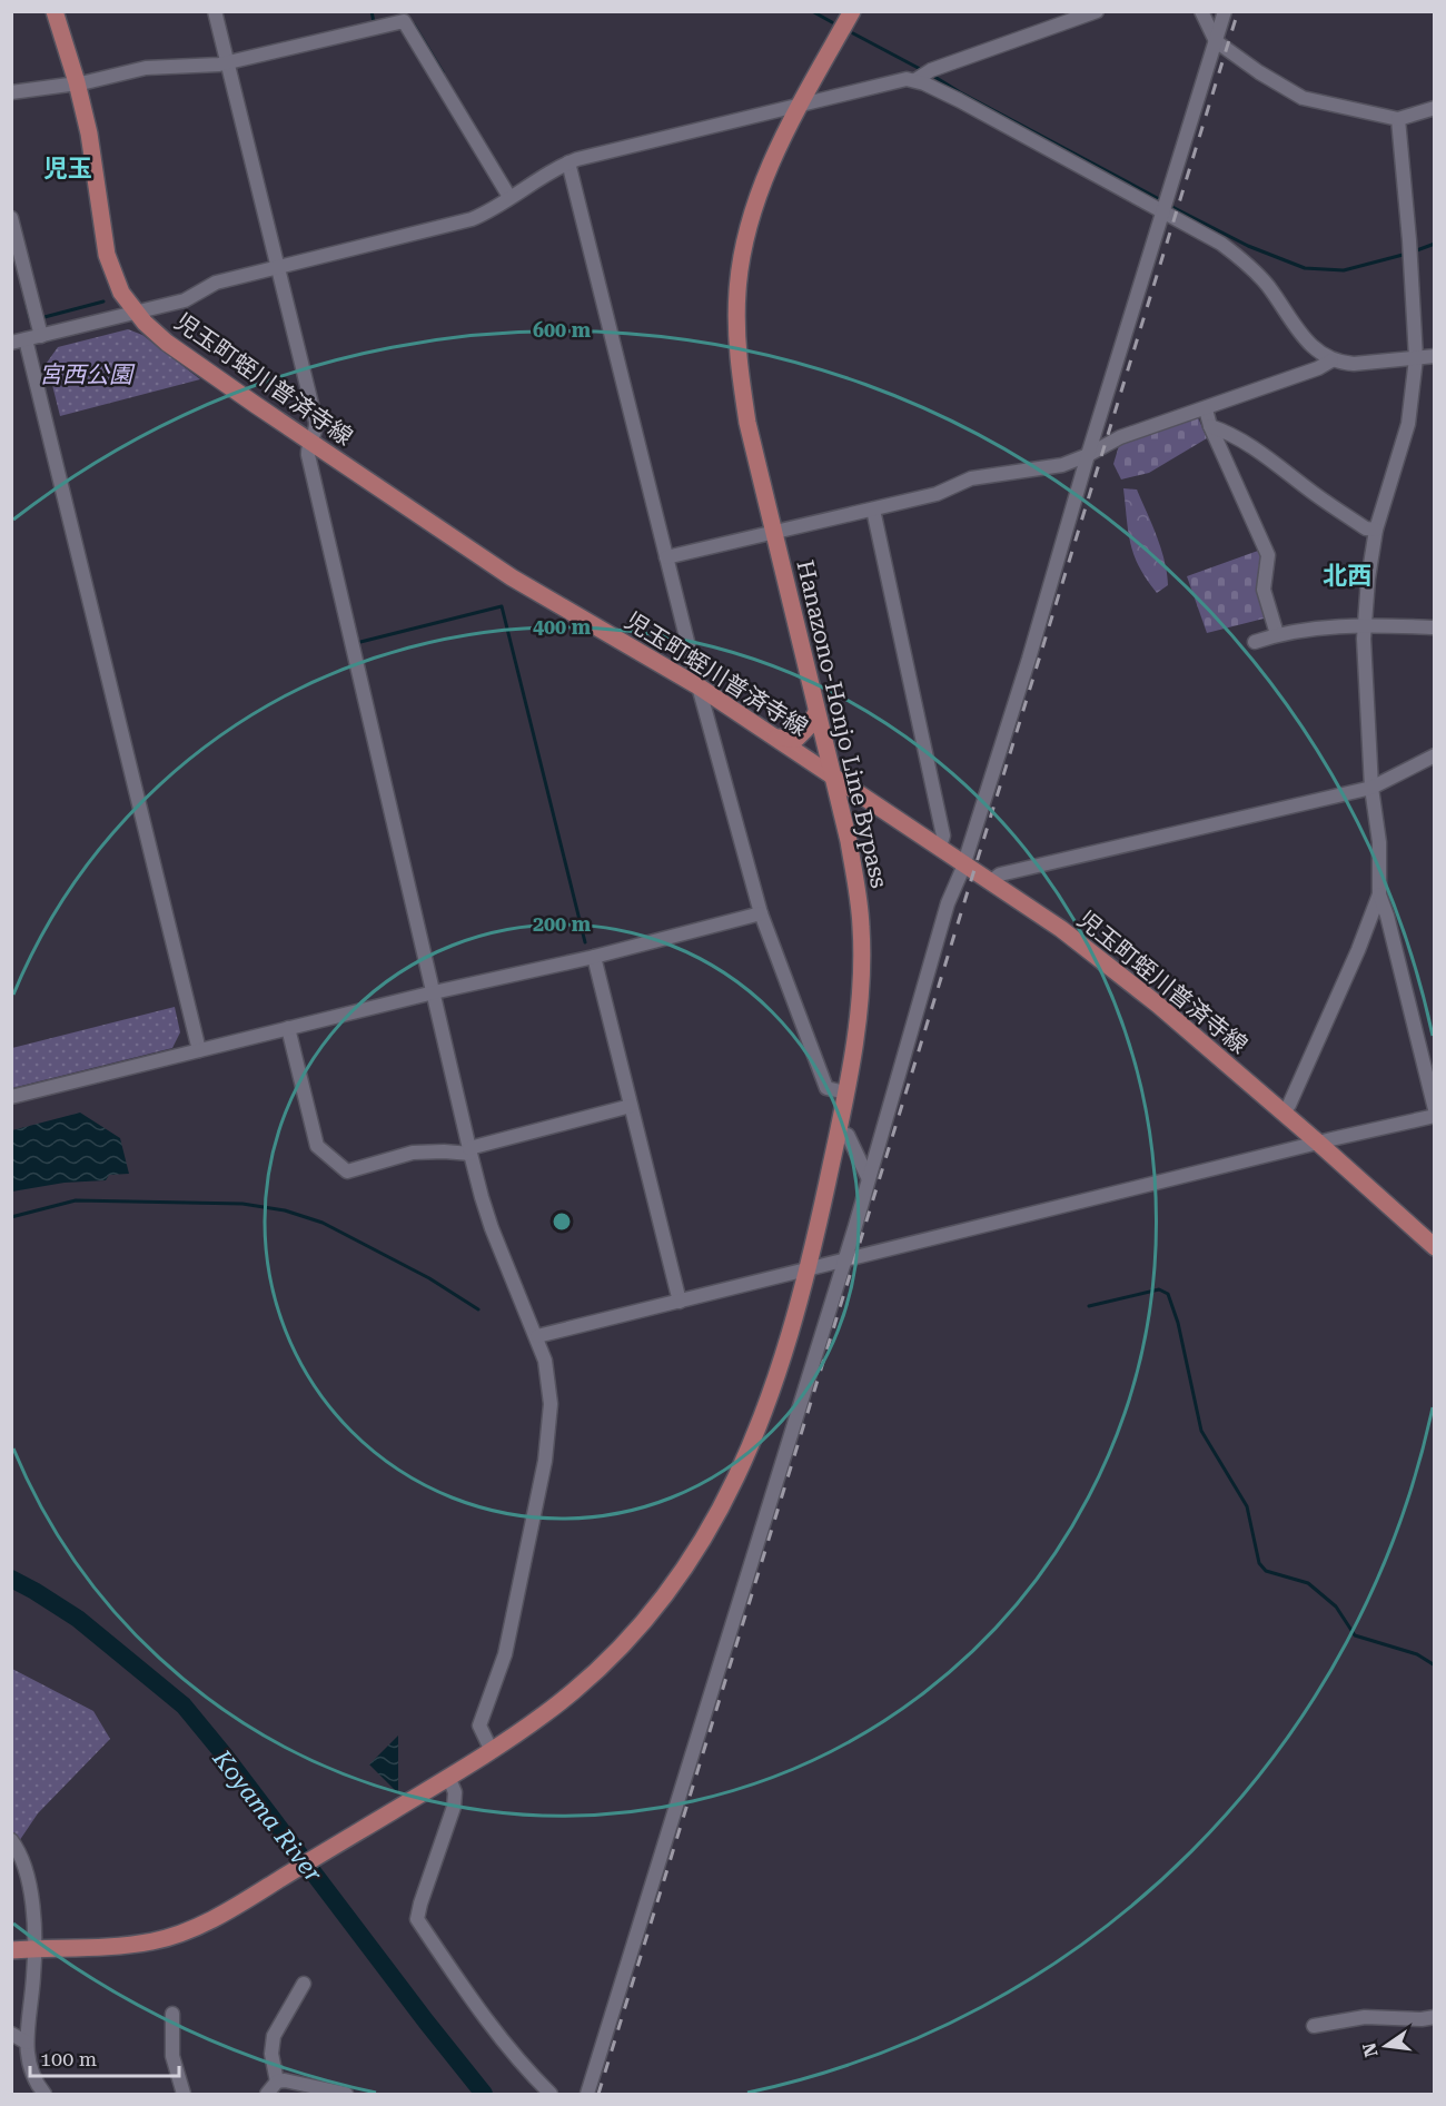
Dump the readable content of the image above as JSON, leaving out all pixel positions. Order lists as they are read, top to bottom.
{
  "streets": {
    "main road": ["児玉町蛭川普済寺線", "Hanazono-Honjo Line Bypass"]
  },
  "crossings": [
    ["児玉町蛭川普済寺線", "Hanazono-Honjo Line Bypass"]
  ],
  "districts": ["児玉", "北西"],
  "water": ["Koyama River"],
  "parks": ["宮西公園"],
  "scale_bar": "100 m",
  "north": "left",
  "rings": ["600 m", "400 m", "200 m"]
}
